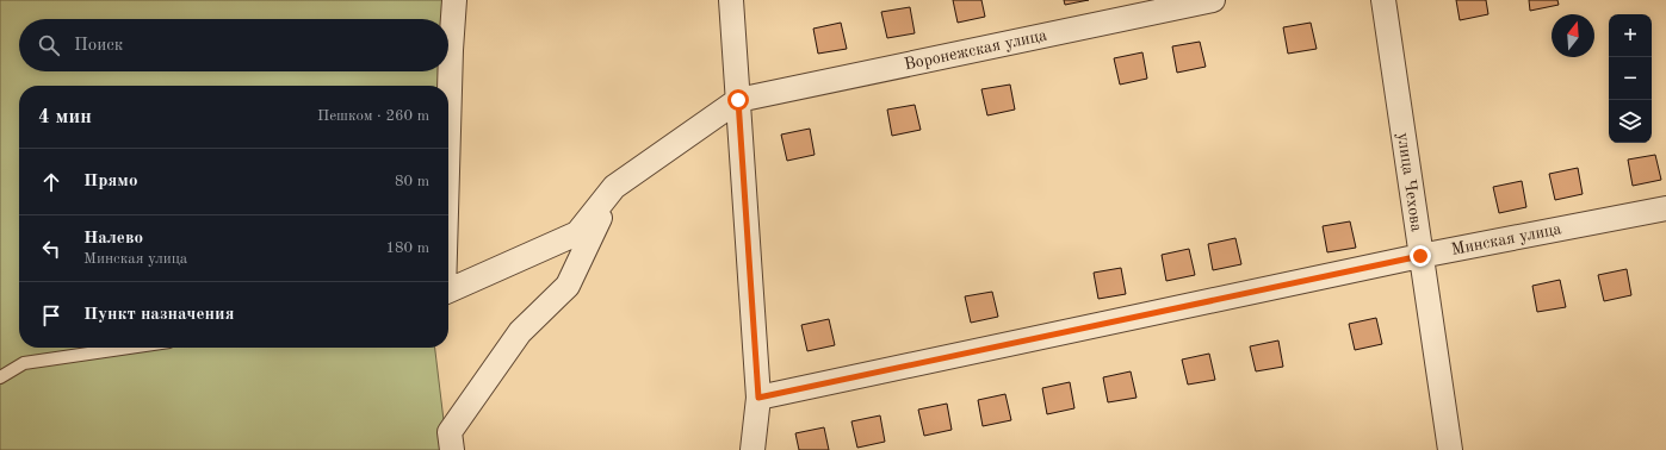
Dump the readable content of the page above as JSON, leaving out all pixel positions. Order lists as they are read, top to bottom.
{
  "streets": {
    "street": ["Воронежская улица", "улица Чехова", "Минская улица"]
  },
  "crossings": [
    ["улица Чехова", "Минская улица"]
  ],
  "north": "top",
  "page": {
    "map_buttons": ["+", "−"],
    "search": "Поиск",
    "heading": ["4 мин", "Пешком · 260 m"],
    "list": [
      ["Прямо", "80 m"],
      ["Налево", "Минская улица", "180 m"],
      "Пункт назначения"
    ]
  }
}
